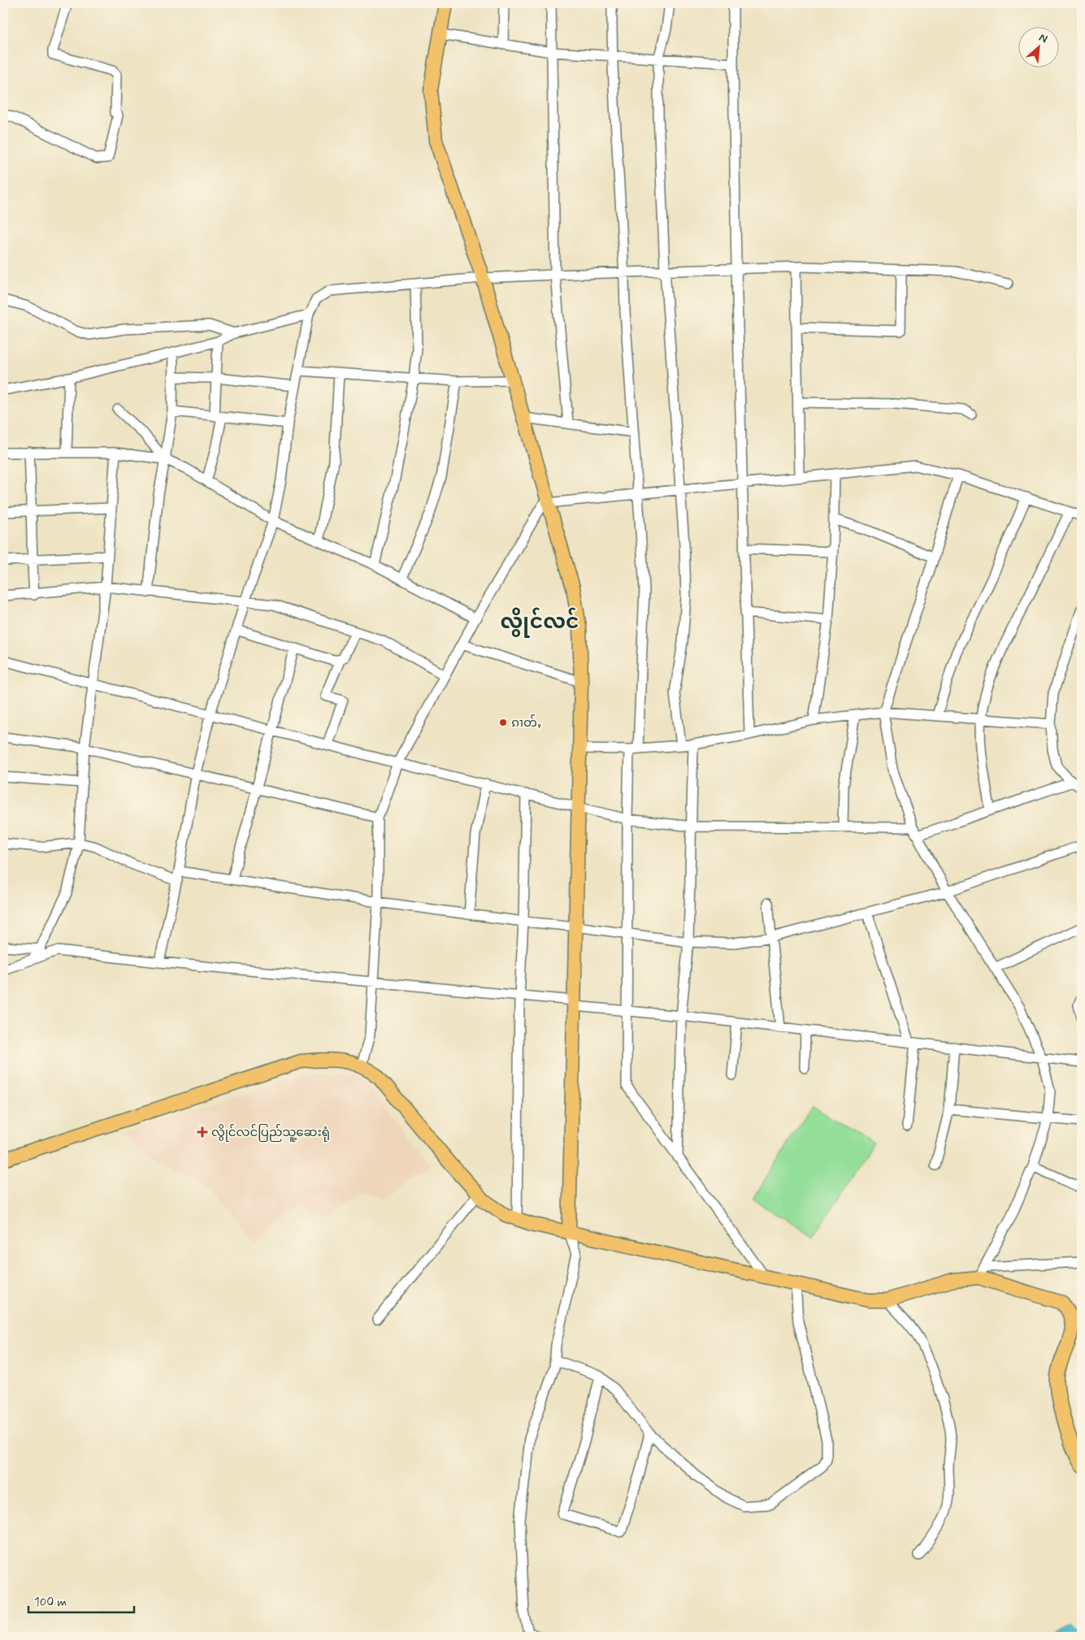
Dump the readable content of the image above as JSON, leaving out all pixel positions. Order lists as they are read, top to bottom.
{
  "districts": ["လွိုင်လင်"],
  "places": {
    "other": ["ၵၢတ်ႇ"],
    "health": ["လွိုင်လင်ပြည်သူ့ဆေးရုံ"]
  },
  "scale_bar": "100 m",
  "north": "top right"
}
